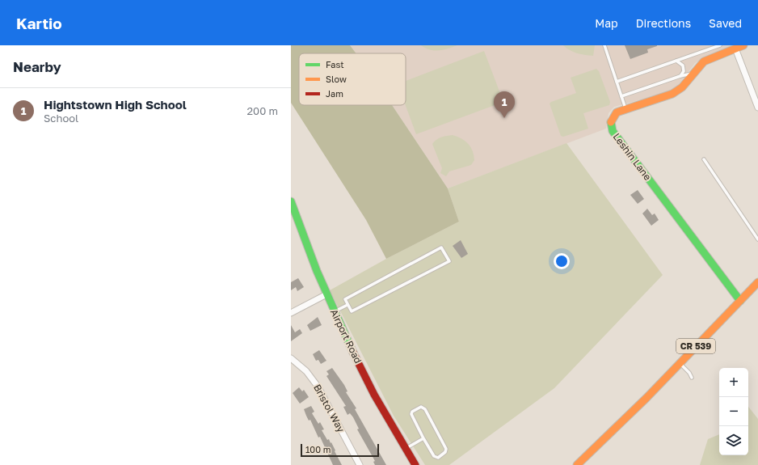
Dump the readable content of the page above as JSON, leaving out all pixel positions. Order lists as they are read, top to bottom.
{
  "streets": {
    "street": [
      "Leshin Lane",
      "Airport Road",
      "CR 539",
      "Bristol Way"
    ]
  },
  "crossings": [
    ["Leshin Lane", "CR 539"]
  ],
  "legend": ["Fast", "Slow", "Jam"],
  "scale_bar": "100 m",
  "page": {
    "header": "Kartio",
    "nav": ["Map", "Directions", "Saved"],
    "heading": "Nearby",
    "list": [
      {
        "mark": "1",
        "name": "Hightstown High School",
        "note": "School",
        "value": "200 m"
      }
    ],
    "pins": "1",
    "map_buttons": ["+", "−"],
    "scale": "100 m"
  }
}
